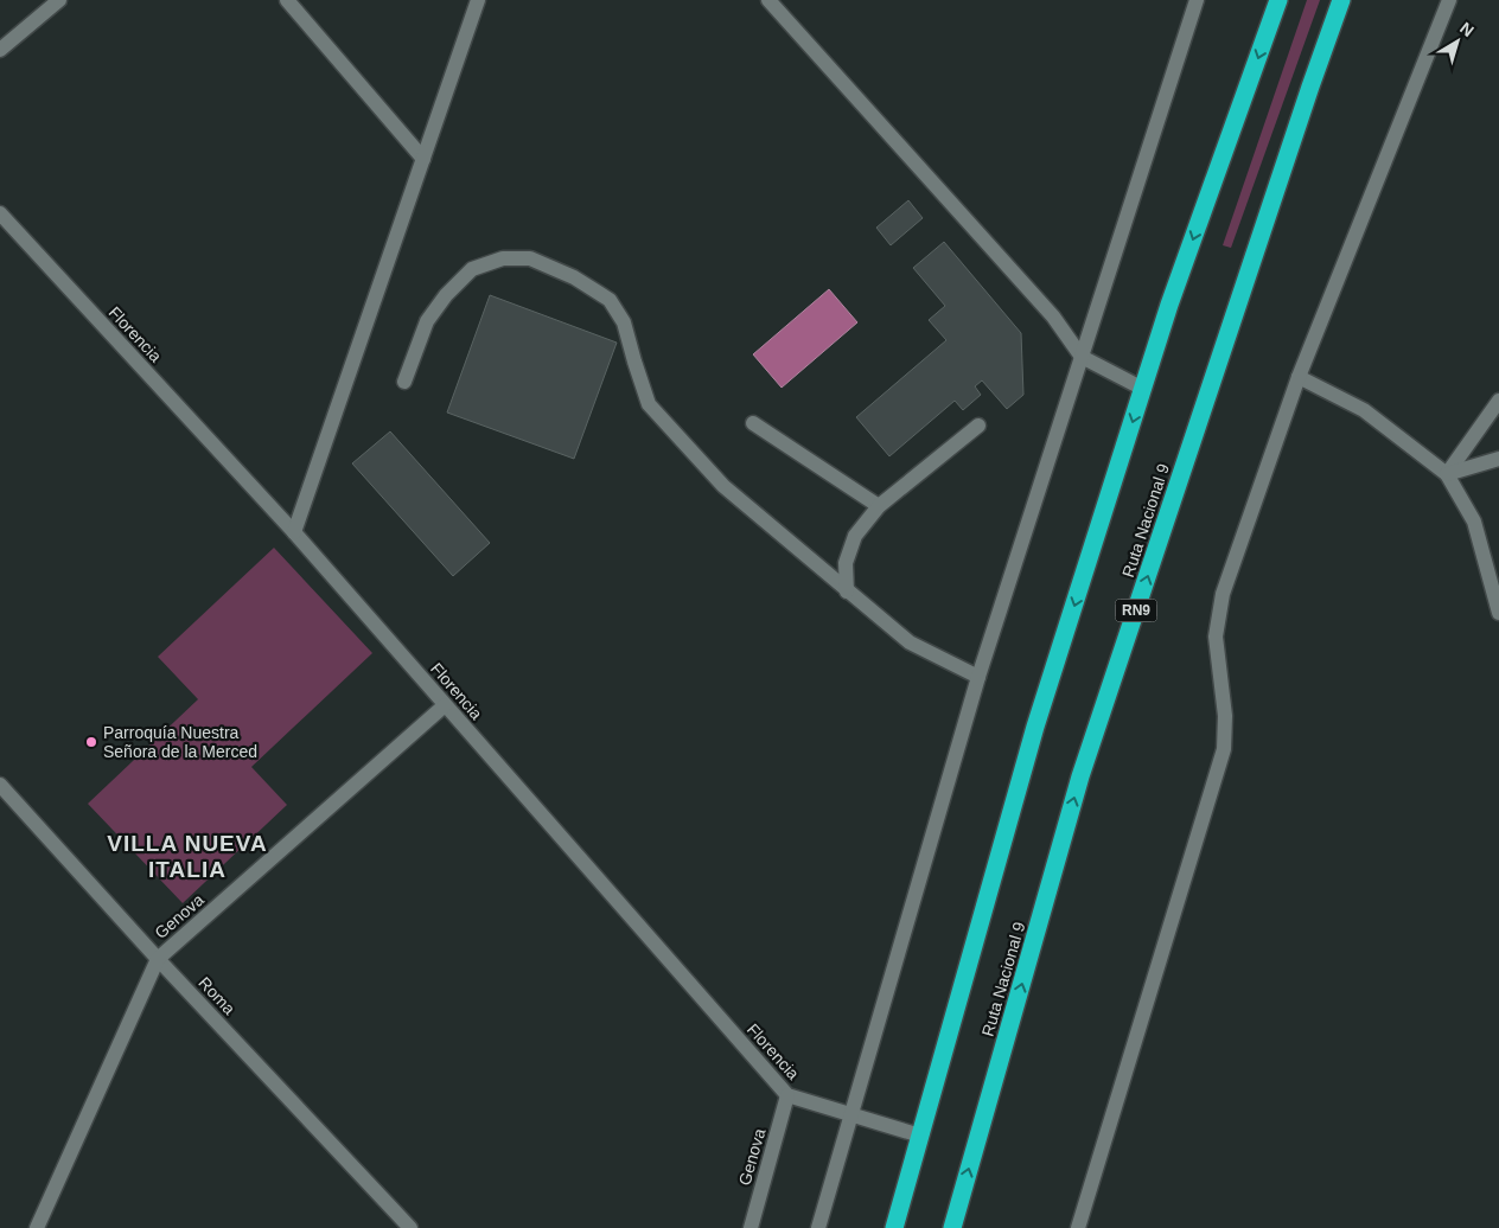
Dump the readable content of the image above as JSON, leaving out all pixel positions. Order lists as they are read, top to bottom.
{
  "streets": {
    "highway": ["Ruta Nacional 9", "RN9"],
    "street": ["Florencia", "Genova", "Roma"]
  },
  "crossings": [
    ["Florencia", "Genova"],
    ["Genova", "Roma"]
  ],
  "districts": ["VILLA NUEVA ITALIA"],
  "places": ["Parroquía Nuestra Señora de la Merced"],
  "north": "top right"
}
